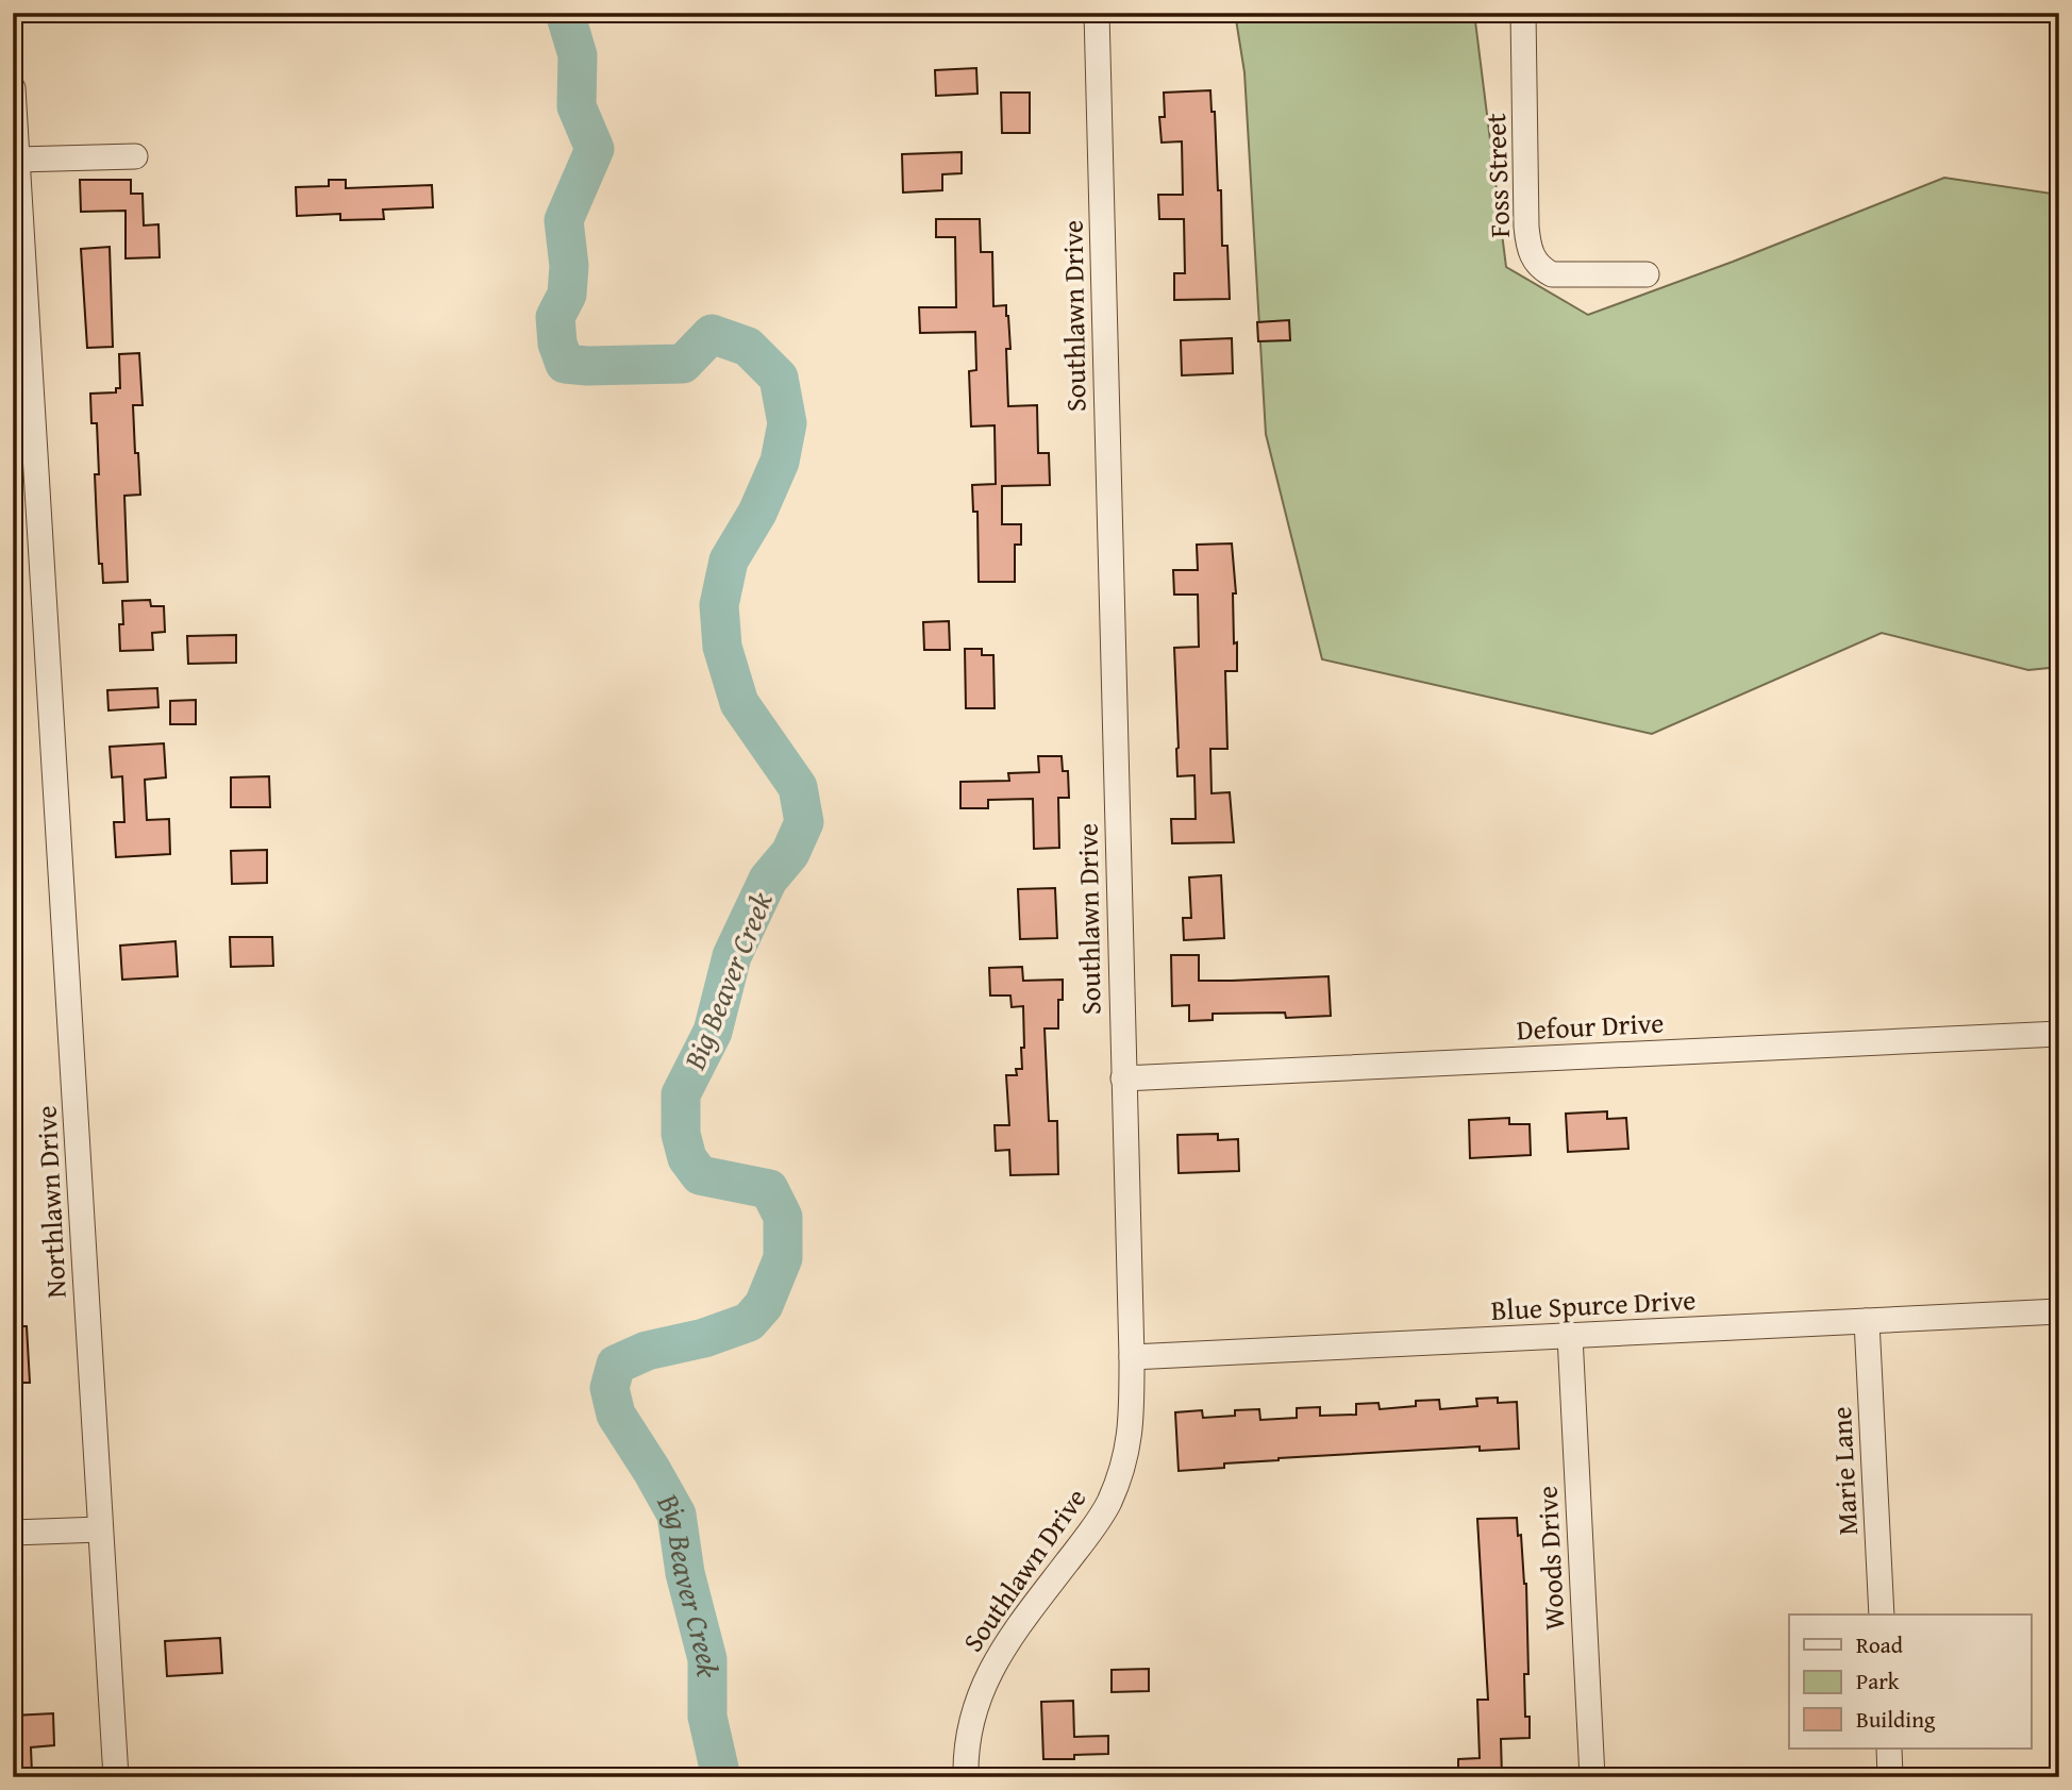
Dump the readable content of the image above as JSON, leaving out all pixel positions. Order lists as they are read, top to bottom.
{
  "streets": {
    "street": [
      "Foss Street",
      "Southlawn Drive",
      "Defour Drive",
      "Northlawn Drive",
      "Blue Spurce Drive",
      "Marie Lane",
      "Woods Drive"
    ]
  },
  "crossings": [
    ["Southlawn Drive", "Defour Drive"],
    ["Southlawn Drive", "Blue Spurce Drive"],
    ["Blue Spurce Drive", "Marie Lane"],
    ["Blue Spurce Drive", "Woods Drive"]
  ],
  "water": ["Big Beaver Creek"],
  "legend": ["Road", "Park", "Building"]
}
